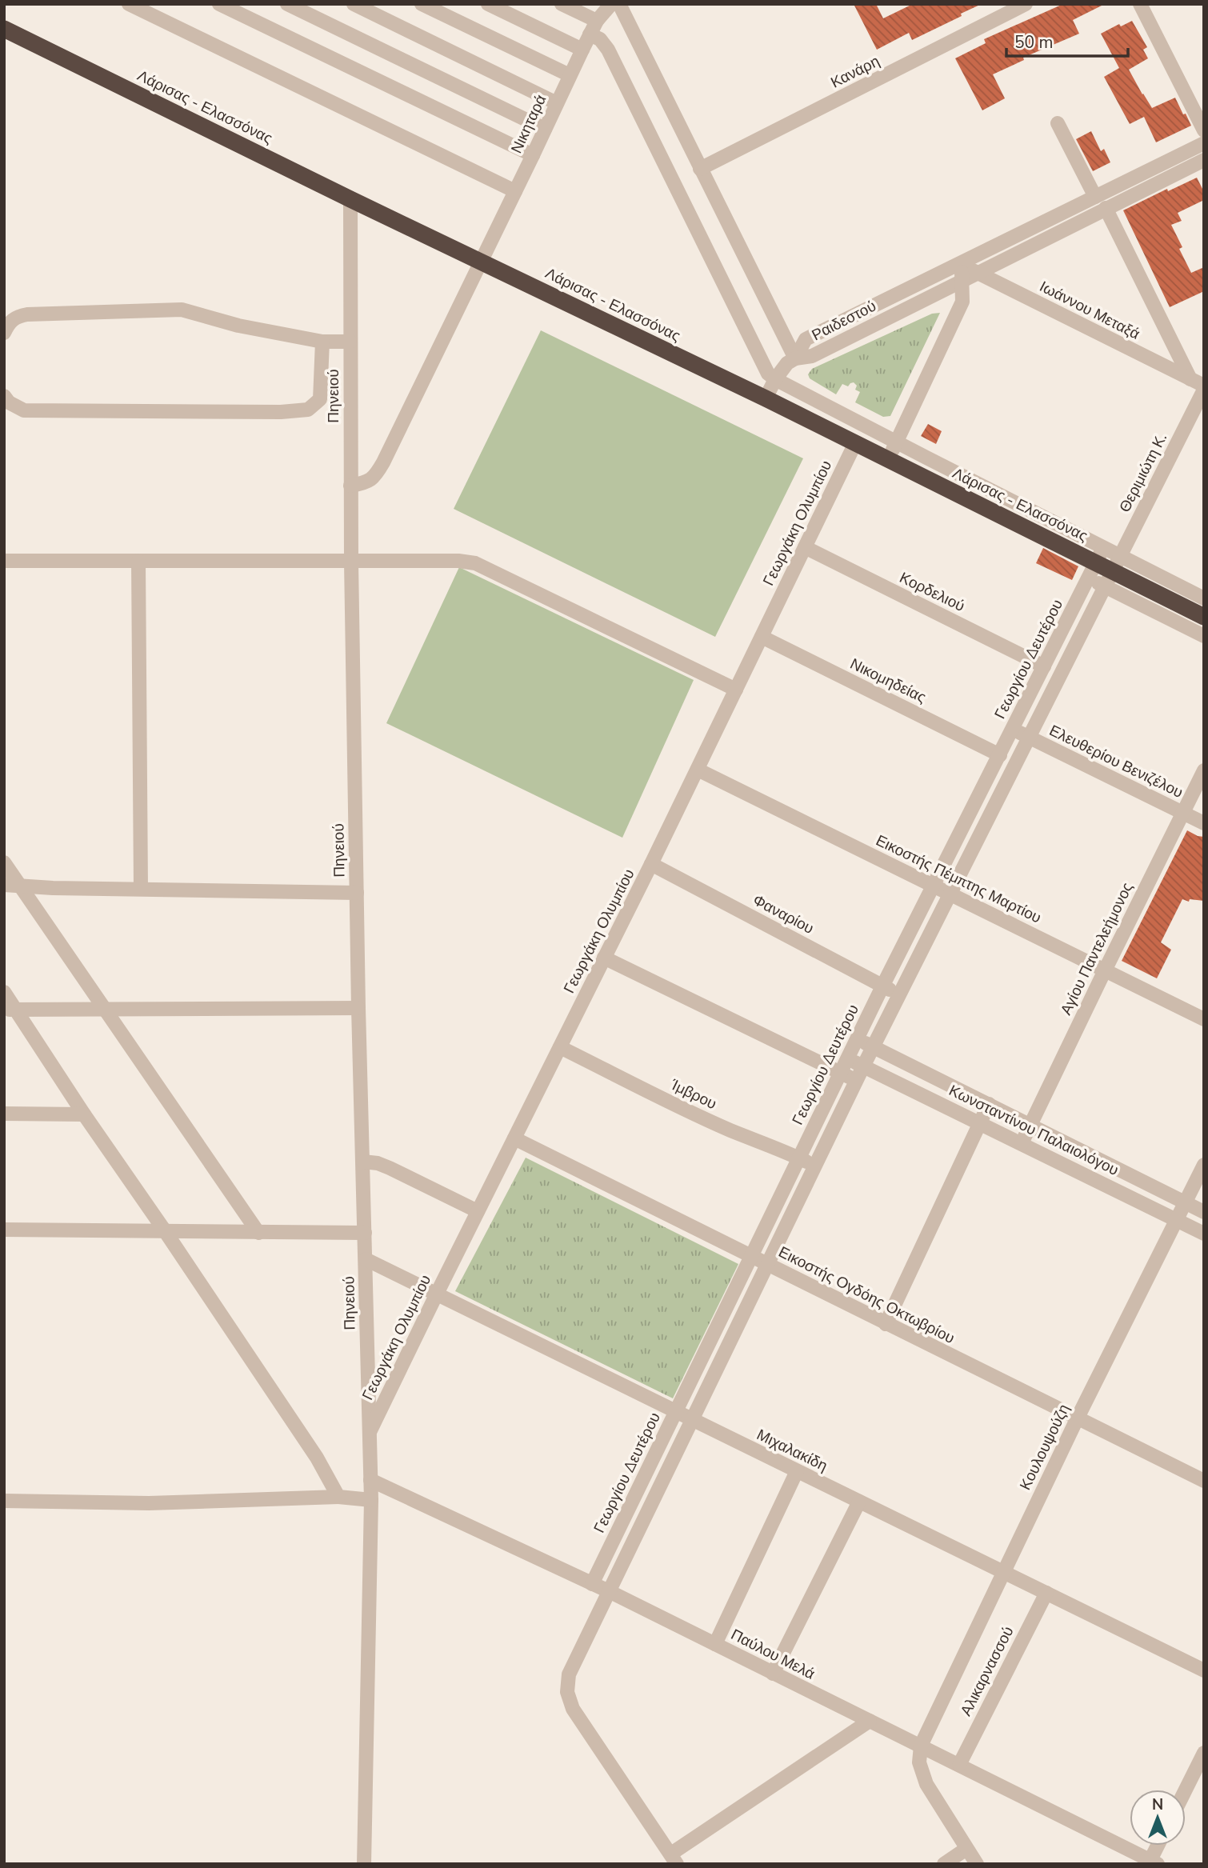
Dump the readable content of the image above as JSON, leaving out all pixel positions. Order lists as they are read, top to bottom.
{
  "streets": {
    "highway": ["Λάρισας - Ελασσόνας"],
    "street": [
      "Κανάρη",
      "Νικηταρά",
      "Ιωάννου Μεταξά",
      "Ραιδεστού",
      "Πηνειού",
      "Θεριμιώτη Κ.",
      "Γεωργάκη Ολυμπίου",
      "Κορδελιού",
      "Γεωργίου Δευτέρου",
      "Νικομηδείας",
      "Ελευθερίου Βενιζέλου",
      "Εικοστής Πέμπτης Μαρτίου",
      "Φαναρίου",
      "Αγίου Παντελεήμονος",
      "Ίμβρου",
      "Κωνσταντίνου Παλαιολόγου",
      "Εικοστής Ογδόης Οκτωβρίου",
      "Κουλουψούζη",
      "Μιχαλακίδη",
      "Παύλου Μελά",
      "Αλικαρνασσού"
    ]
  },
  "crossings": [
    ["Λάρισας - Ελασσόνας", "Νικηταρά"],
    ["Λάρισας - Ελασσόνας", "Πηνειού"],
    ["Λάρισας - Ελασσόνας", "Θεριμιώτη Κ."],
    ["Λάρισας - Ελασσόνας", "Γεωργάκη Ολυμπίου"],
    ["Λάρισας - Ελασσόνας", "Γεωργίου Δευτέρου"],
    ["Νικηταρά", "Πηνειού"],
    ["Ιωάννου Μεταξά", "Ραιδεστού"],
    ["Ιωάννου Μεταξά", "Θεριμιώτη Κ."],
    ["Πηνειού", "Γεωργάκη Ολυμπίου"],
    ["Πηνειού", "Μιχαλακίδη"],
    ["Πηνειού", "Παύλου Μελά"],
    ["Γεωργάκη Ολυμπίου", "Κορδελιού"],
    ["Γεωργάκη Ολυμπίου", "Νικομηδείας"],
    ["Γεωργάκη Ολυμπίου", "Εικοστής Πέμπτης Μαρτίου"],
    ["Γεωργάκη Ολυμπίου", "Φαναρίου"],
    ["Γεωργάκη Ολυμπίου", "Ίμβρου"],
    ["Γεωργάκη Ολυμπίου", "Εικοστής Ογδόης Οκτωβρίου"],
    ["Γεωργάκη Ολυμπίου", "Μιχαλακίδη"],
    ["Κορδελιού", "Γεωργίου Δευτέρου"],
    ["Γεωργίου Δευτέρου", "Νικομηδείας"],
    ["Γεωργίου Δευτέρου", "Ελευθερίου Βενιζέλου"],
    ["Γεωργίου Δευτέρου", "Εικοστής Πέμπτης Μαρτίου"],
    ["Γεωργίου Δευτέρου", "Φαναρίου"],
    ["Γεωργίου Δευτέρου", "Ίμβρου"],
    ["Γεωργίου Δευτέρου", "Κωνσταντίνου Παλαιολόγου"],
    ["Γεωργίου Δευτέρου", "Εικοστής Ογδόης Οκτωβρίου"],
    ["Γεωργίου Δευτέρου", "Μιχαλακίδη"],
    ["Γεωργίου Δευτέρου", "Παύλου Μελά"],
    ["Ελευθερίου Βενιζέλου", "Αγίου Παντελεήμονος"],
    ["Εικοστής Πέμπτης Μαρτίου", "Αγίου Παντελεήμονος"],
    ["Αγίου Παντελεήμονος", "Κωνσταντίνου Παλαιολόγου"],
    ["Κωνσταντίνου Παλαιολόγου", "Κουλουψούζη"],
    ["Εικοστής Ογδόης Οκτωβρίου", "Κουλουψούζη"],
    ["Κουλουψούζη", "Μιχαλακίδη"],
    ["Κουλουψούζη", "Παύλου Μελά"],
    ["Μιχαλακίδη", "Αλικαρνασσού"],
    ["Παύλου Μελά", "Αλικαρνασσού"]
  ],
  "scale_bar": "50 m",
  "north": "top"
}
